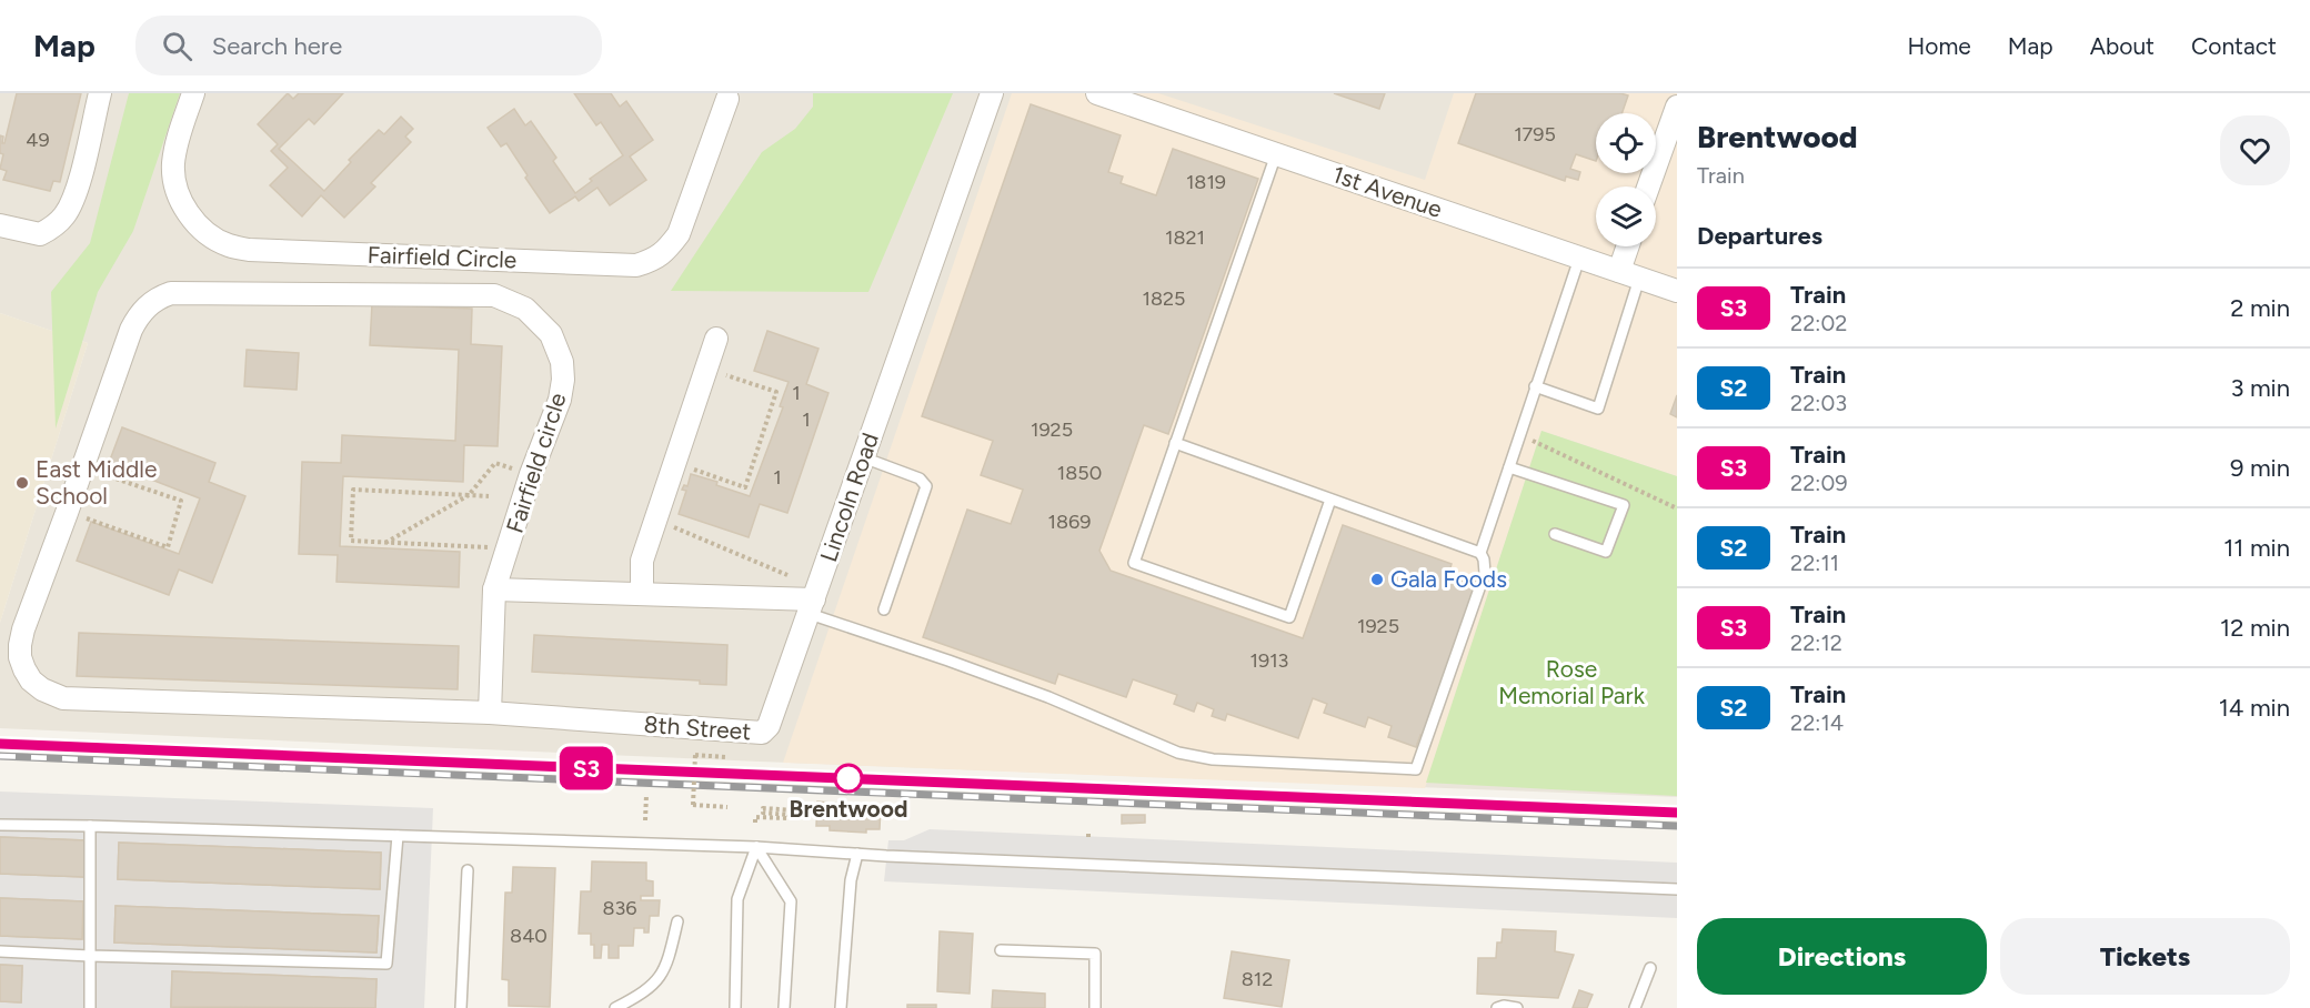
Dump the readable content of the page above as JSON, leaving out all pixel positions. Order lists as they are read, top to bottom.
{
  "streets": {
    "street": [
      "1st Avenue",
      "Fairfield Circle",
      "Fairfield circle",
      "Lincoln Road",
      "8th Street"
    ]
  },
  "crossings": [
    ["Fairfield circle", "8th Street"],
    ["Lincoln Road", "8th Street"]
  ],
  "parks": ["Rose Memorial Park"],
  "places": ["East Middle School", "Gala Foods", "Brentwood"],
  "house_numbers": [
    "1795",
    "49",
    "1819",
    "1821",
    "1825",
    "1",
    "1",
    "1925",
    "1850",
    "1",
    "1869",
    "1925",
    "1913",
    "836",
    "840",
    "812"
  ],
  "page": {
    "header": "Map",
    "search": "Search here",
    "nav": [
      "Home",
      "Map",
      "About",
      "Contact"
    ],
    "on_map": "S3",
    "heading": [
      ["Brentwood", "Train"],
      "Departures"
    ],
    "list": [
      {
        "mark": "S3",
        "name": "Train",
        "note": "22:02",
        "value": "2 min"
      },
      {
        "mark": "S2",
        "name": "Train",
        "note": "22:03",
        "value": "3 min"
      },
      {
        "mark": "S3",
        "name": "Train",
        "note": "22:09",
        "value": "9 min"
      },
      {
        "mark": "S2",
        "name": "Train",
        "note": "22:11",
        "value": "11 min"
      },
      {
        "mark": "S3",
        "name": "Train",
        "note": "22:12",
        "value": "12 min"
      },
      {
        "mark": "S2",
        "name": "Train",
        "note": "22:14",
        "value": "14 min"
      }
    ],
    "buttons": ["Directions", "Tickets"]
  }
}
